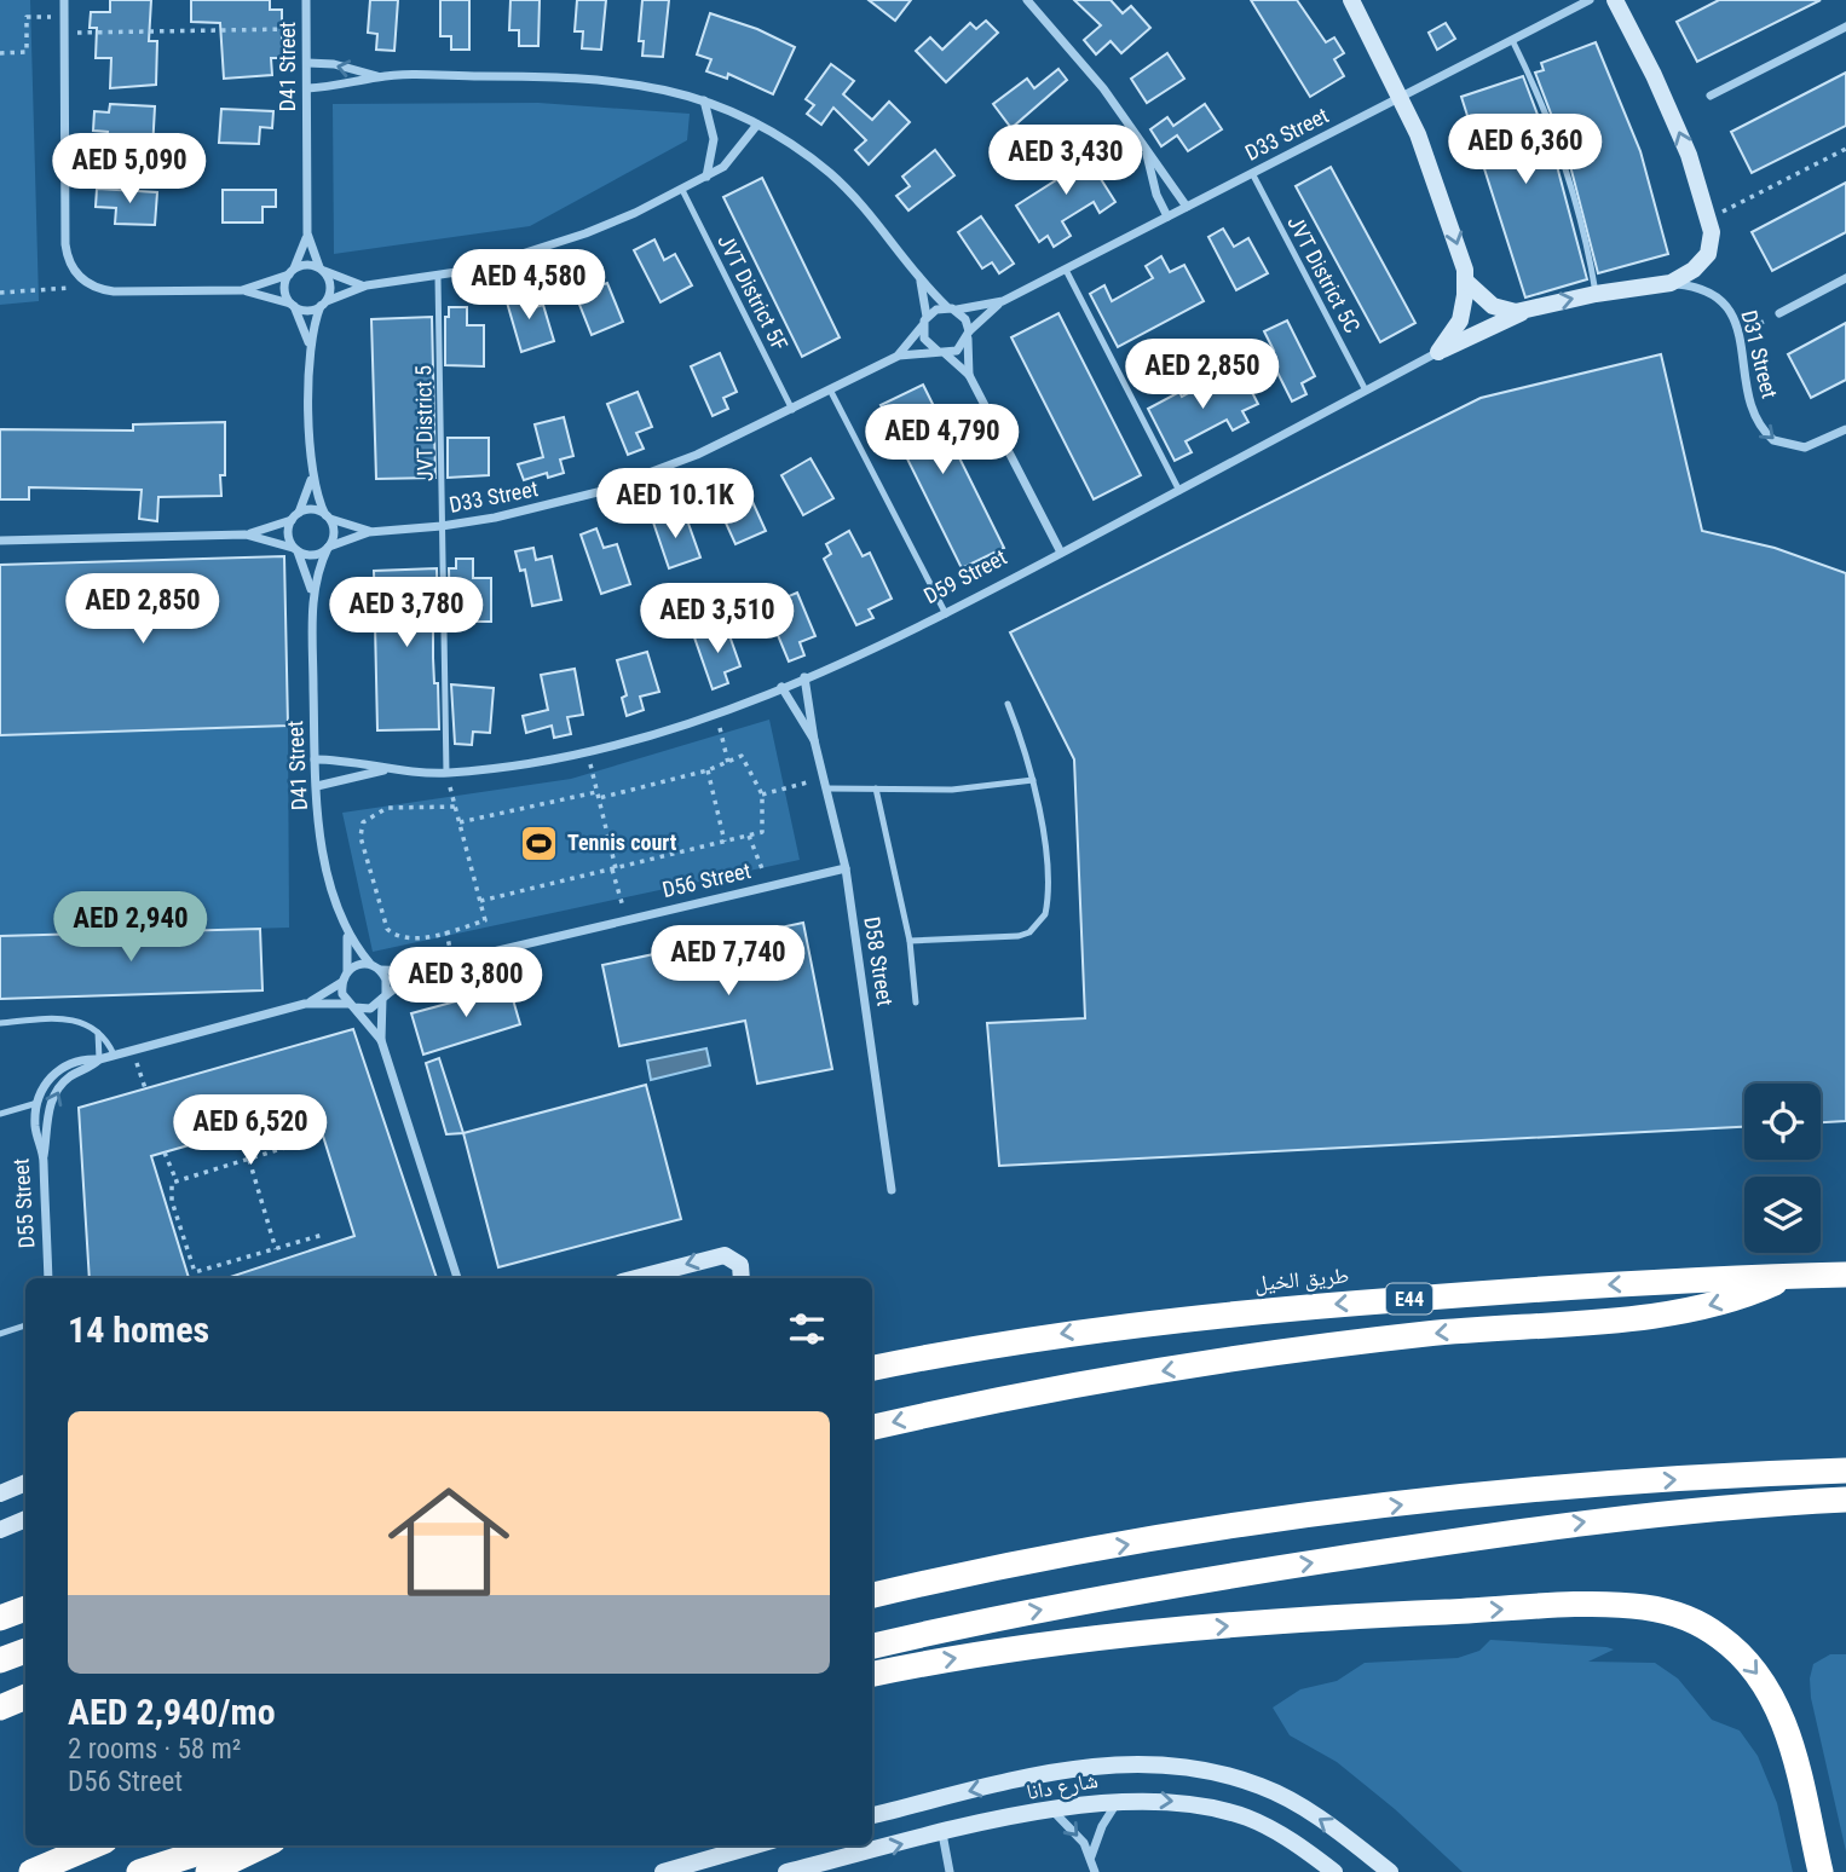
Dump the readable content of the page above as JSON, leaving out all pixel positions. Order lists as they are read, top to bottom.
{
  "streets": {
    "highway": ["طريق الخيل", "E44"],
    "street": [
      "D41 Street",
      "D33 Street",
      "D31 Street",
      "D59 Street",
      "D56 Street",
      "D58 Street",
      "D55 Street",
      "شارع دانا"
    ],
    "lane": ["JVT District 5C", "JVT District 5F", "JVT District 5"]
  },
  "crossings": [
    ["D41 Street", "D33 Street"],
    ["D41 Street", "D59 Street"],
    ["D41 Street", "D56 Street"],
    ["D33 Street", "JVT District 5C"],
    ["D33 Street", "JVT District 5F"],
    ["D33 Street", "JVT District 5"],
    ["JVT District 5C", "D59 Street"],
    ["JVT District 5", "D59 Street"],
    ["D59 Street", "D58 Street"],
    ["D56 Street", "D58 Street"]
  ],
  "places": {
    "sports": ["Tennis court"]
  },
  "page": {
    "price": [
      "AED 6,360",
      "AED 3,430",
      "AED 5,090",
      "AED 4,580",
      "AED 2,850",
      "AED 4,790",
      "AED 10.1K",
      "AED 2,850",
      "AED 3,780",
      "AED 3,510",
      "AED 2,940",
      "AED 7,740",
      "AED 3,800",
      "AED 6,520"
    ],
    "heading": "14 homes",
    "list": [
      {
        "name": "AED 2,940/mo",
        "note": "2 rooms · 58 m² · D56 Street"
      }
    ]
  }
}
